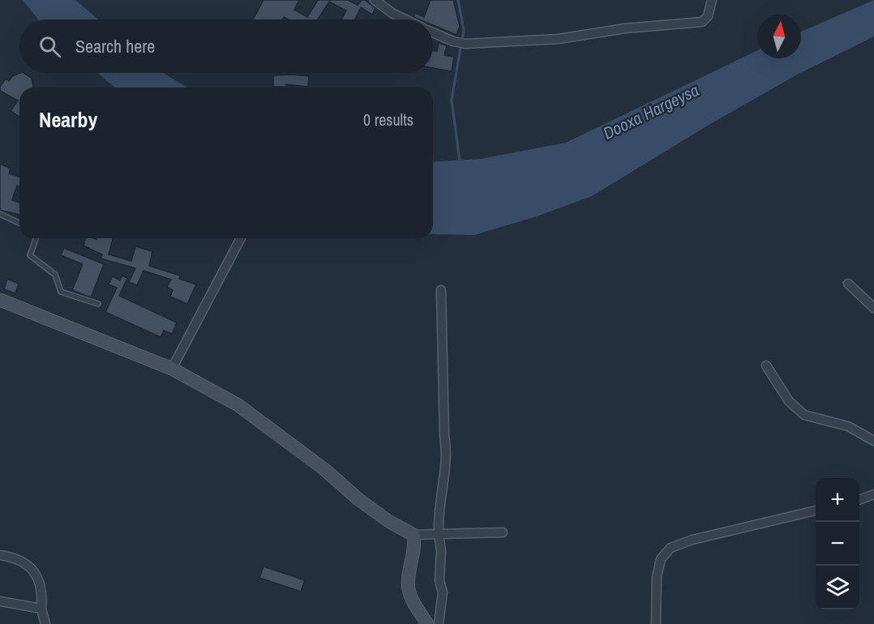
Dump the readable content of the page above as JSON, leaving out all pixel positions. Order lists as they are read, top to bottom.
{
  "water": ["Dooxa Hargeysa"],
  "north": "top",
  "page": {
    "search": "Search here",
    "heading": ["Nearby", "0 results"],
    "map_buttons": ["+", "−"]
  }
}
